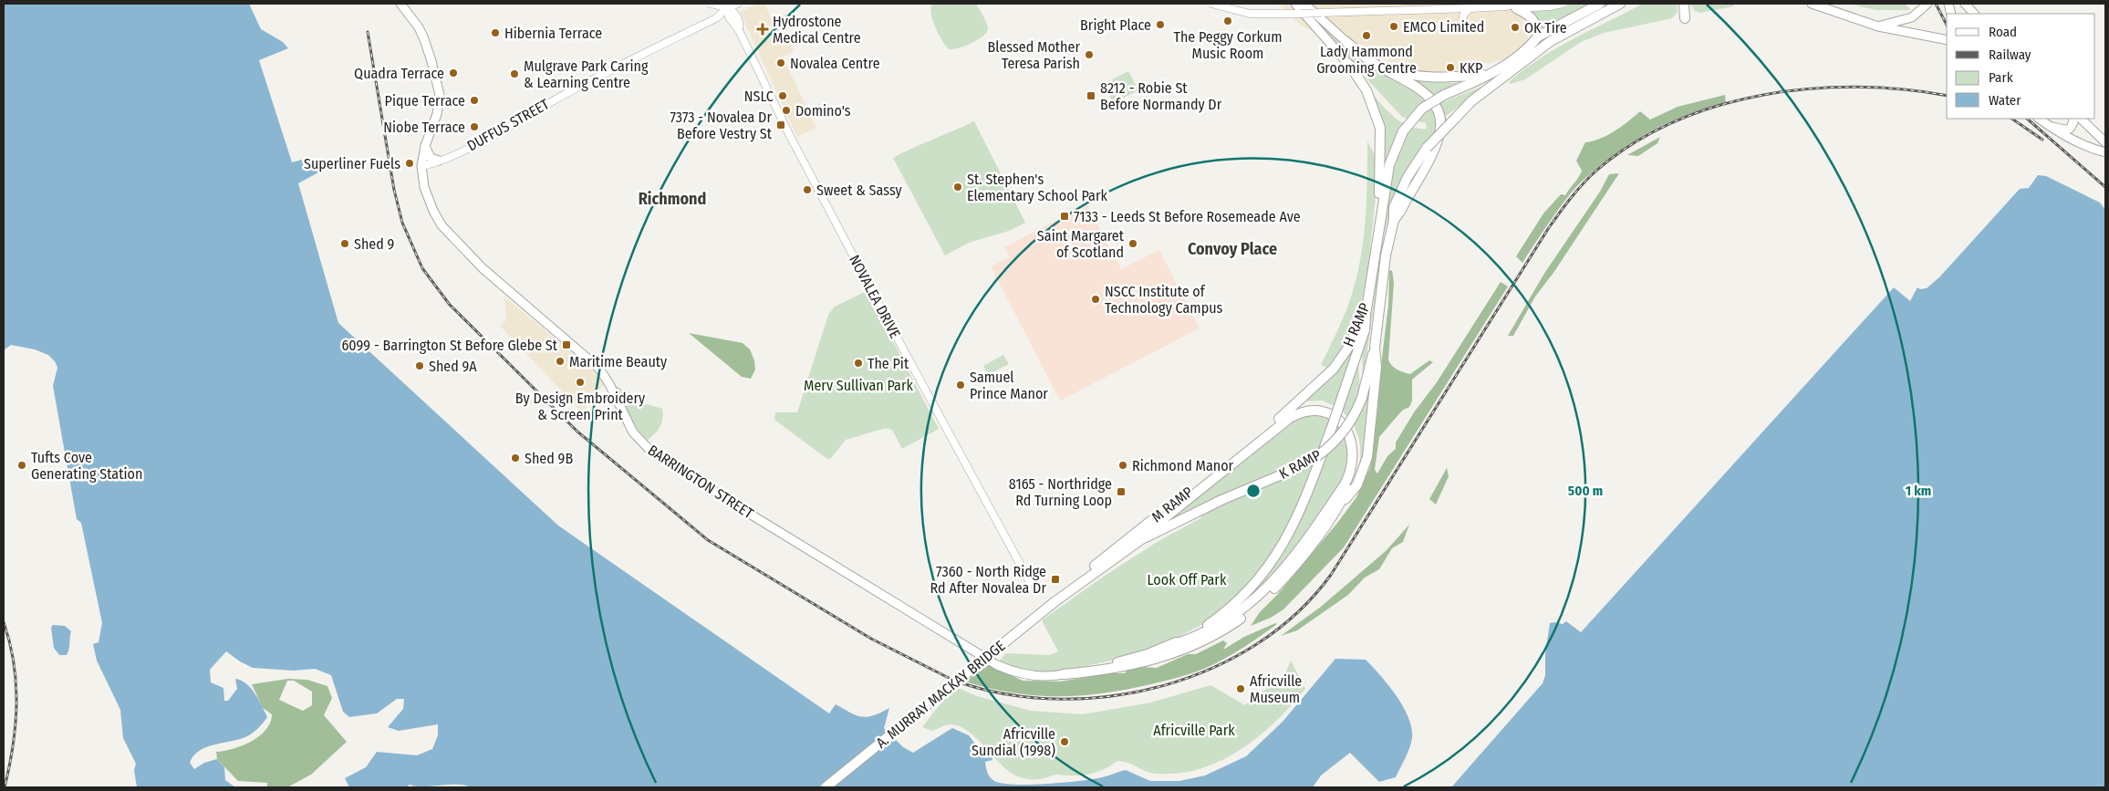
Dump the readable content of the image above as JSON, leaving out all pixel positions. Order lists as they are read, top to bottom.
{
  "streets": {
    "highway": [
      "H RAMP",
      "K RAMP",
      "M RAMP",
      "A. MURRAY MACKAY BRIDGE"
    ],
    "main road": ["BARRINGTON STREET"],
    "street": ["DUFFUS STREET", "NOVALEA DRIVE"]
  },
  "crossings": [
    ["DUFFUS STREET", "NOVALEA DRIVE"],
    ["DUFFUS STREET", "BARRINGTON STREET"],
    ["H RAMP", "M RAMP"],
    ["M RAMP", "A. MURRAY MACKAY BRIDGE"]
  ],
  "districts": ["Richmond", "Convoy Place"],
  "parks": ["Merv Sullivan Park", "Look Off Park", "Africville Park"],
  "places": {
    "other": [
      "The Peggy Corkum Music Room",
      "Bright Place",
      "EMCO Limited",
      "OK Tire",
      "Hibernia Terrace",
      "Lady Hammond Grooming Centre",
      "Blessed Mother Teresa Parish",
      "Novalea Centre",
      "KKP",
      "Quadra Terrace",
      "Mulgrave Park Caring & Learning Centre",
      "NSLC",
      "Pique Terrace",
      "Domino's",
      "Niobe Terrace",
      "Superliner Fuels",
      "St. Stephen's Elementary School Park",
      "Sweet & Sassy",
      "Shed 9",
      "Saint Margaret of Scotland",
      "NSCC Institute of Technology Campus",
      "Maritime Beauty",
      "The Pit",
      "Shed 9A",
      "By Design Embroidery & Screen Print",
      "Samuel Prince Manor",
      "Shed 9B",
      "Tufts Cove Generating Station",
      "Richmond Manor",
      "Africville Museum",
      "Africville Sundial (1998)"
    ],
    "health": ["Hydrostone Medical Centre"],
    "transit": [
      "8212 - Robie St Before Normandy Dr",
      "7373 - Novalea Dr Before Vestry St",
      "7133 - Leeds St Before Rosemeade Ave",
      "6099 - Barrington St Before Glebe St",
      "8165 - Northridge Rd Turning Loop",
      "7360 - North Ridge Rd After Novalea Dr"
    ]
  },
  "legend": [
    "Road",
    "Railway",
    "Park",
    "Water"
  ],
  "rings": ["500 m", "1 km"]
}
